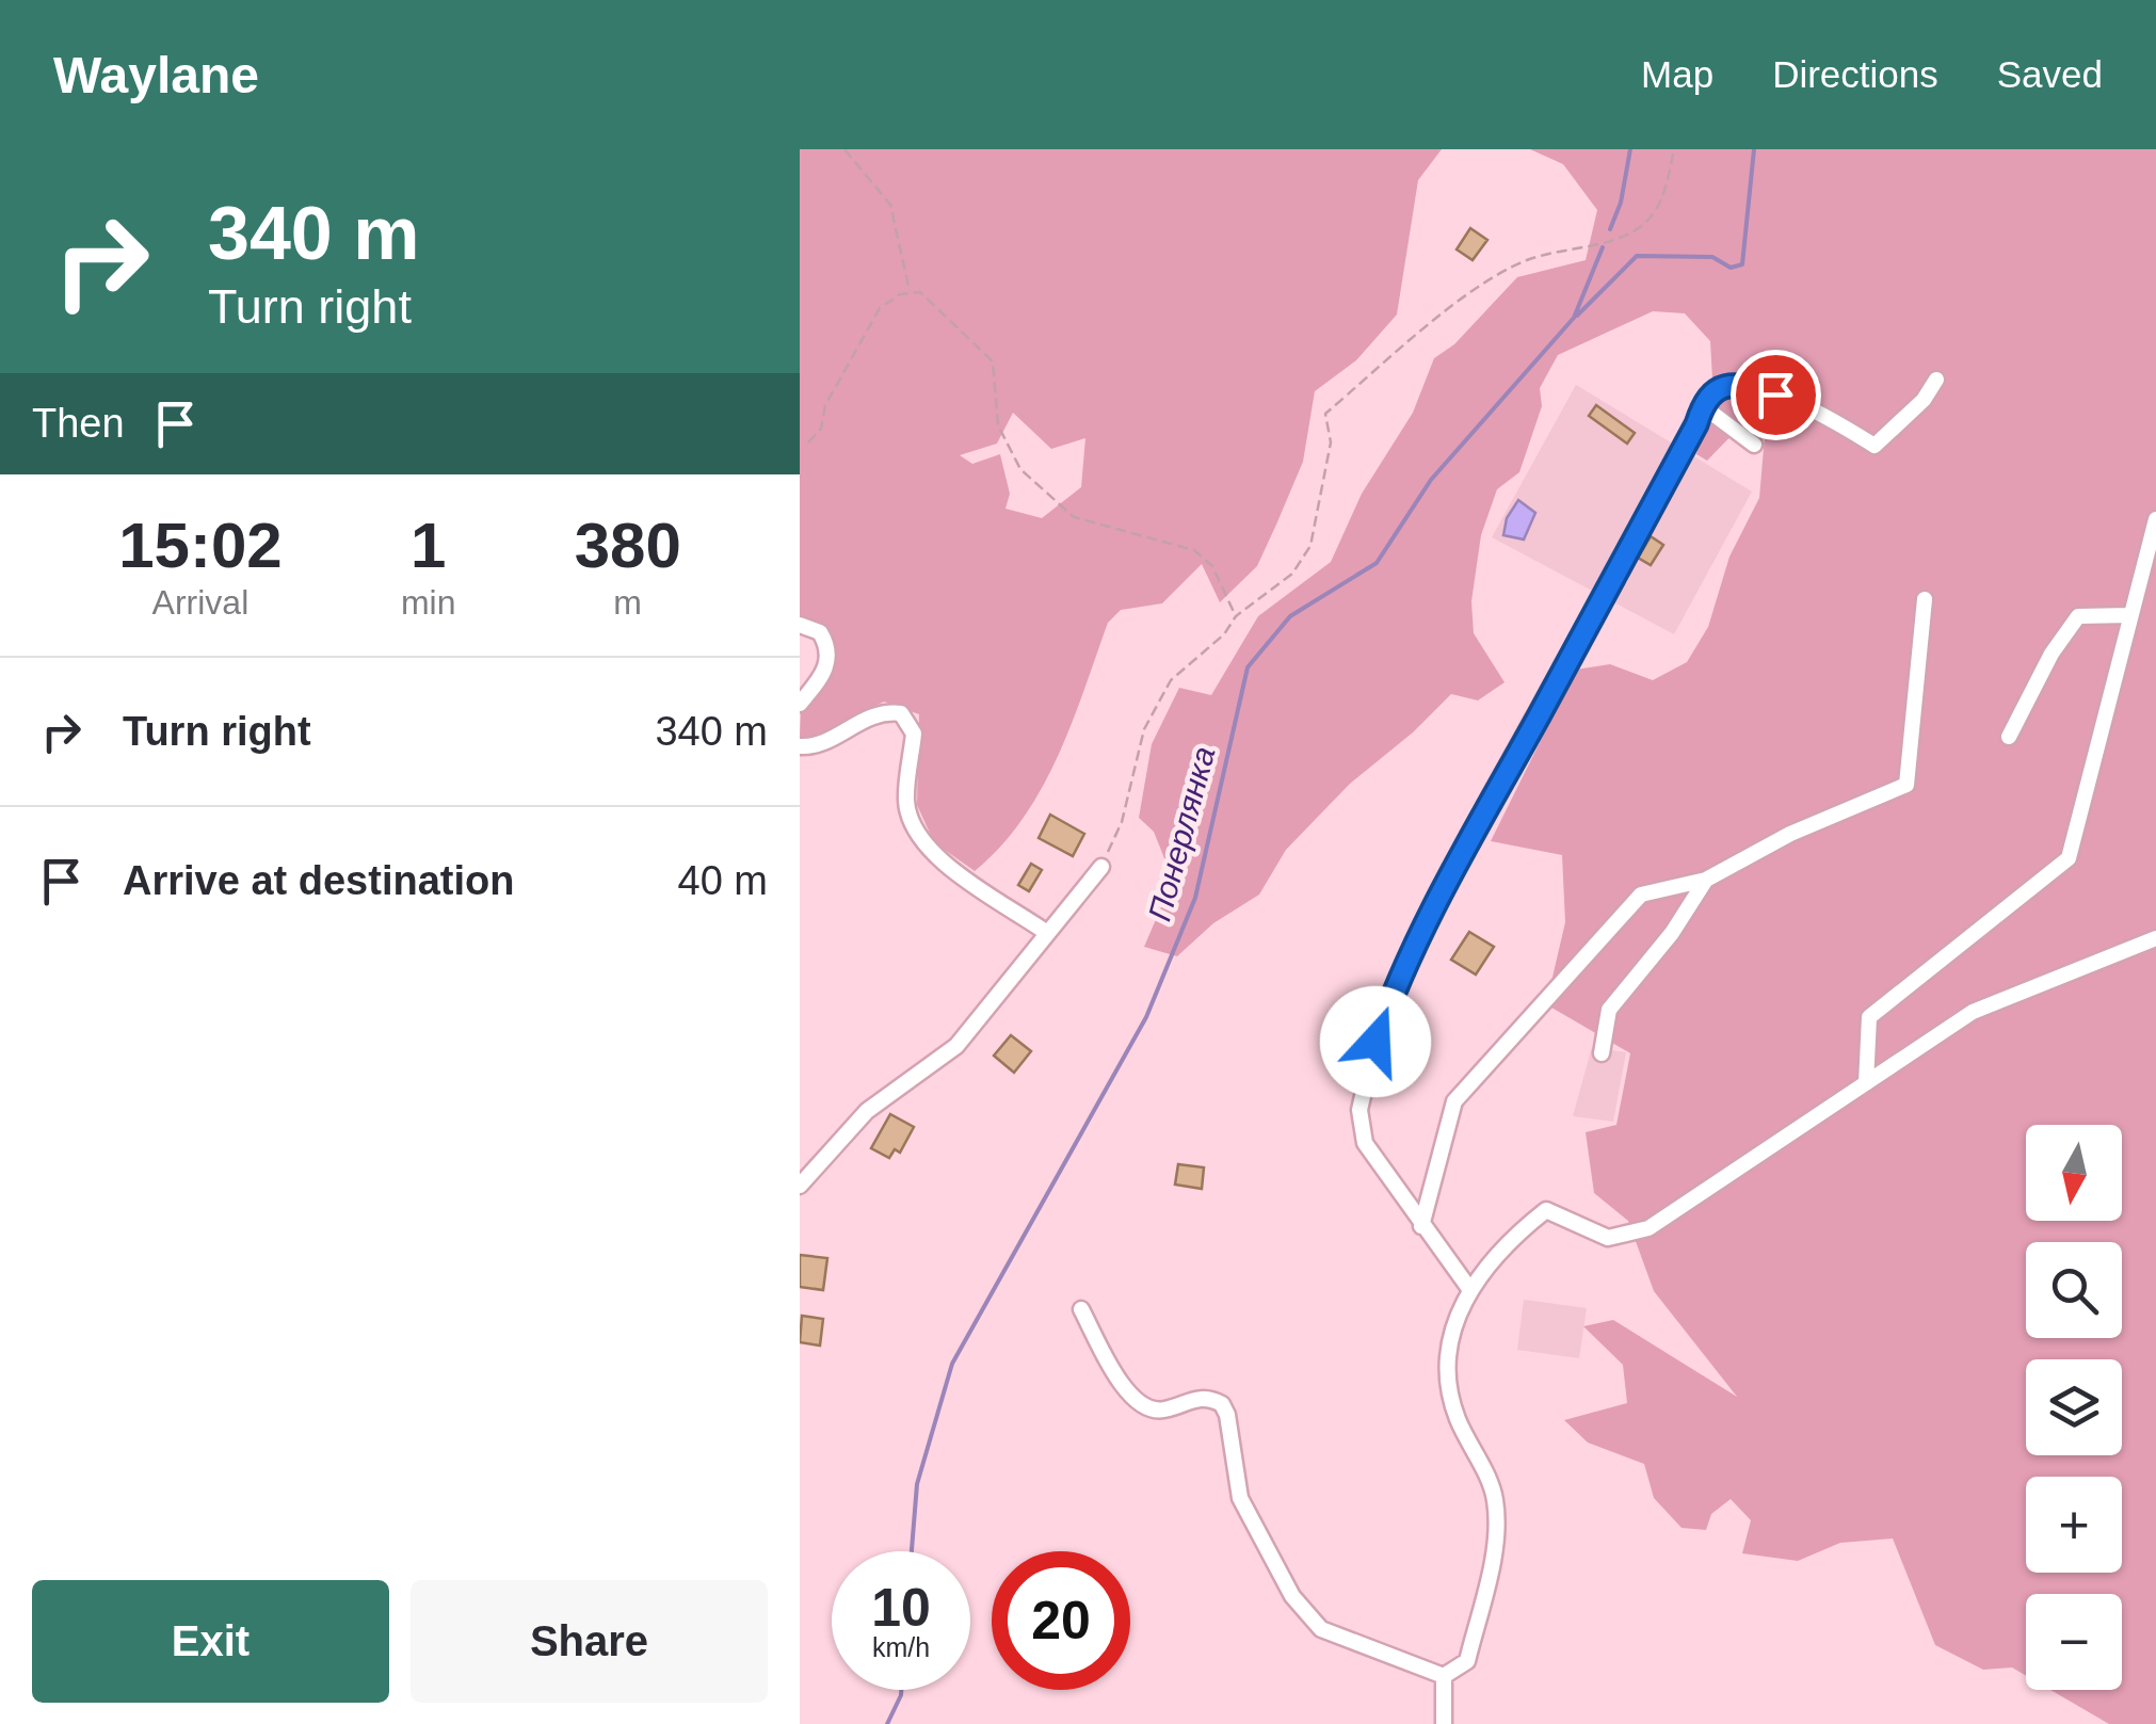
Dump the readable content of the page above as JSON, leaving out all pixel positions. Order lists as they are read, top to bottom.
{
  "water": ["Понерлянка"],
  "north": "bottom",
  "page": {
    "header": "Waylane",
    "nav": ["Map", "Directions", "Saved"],
    "turn": ["340 m", "Turn right"],
    "then": "Then",
    "eta": [
      "15:02",
      "Arrival",
      "1",
      "min",
      "380",
      "m"
    ],
    "list": [
      {
        "name": "Turn right",
        "value": "340 m"
      },
      {
        "name": "Arrive at destination",
        "value": "40 m"
      }
    ],
    "map_buttons": ["+", "−"],
    "speed": "10 km/h",
    "limit": "20",
    "buttons": ["Exit", "Share"]
  }
}
